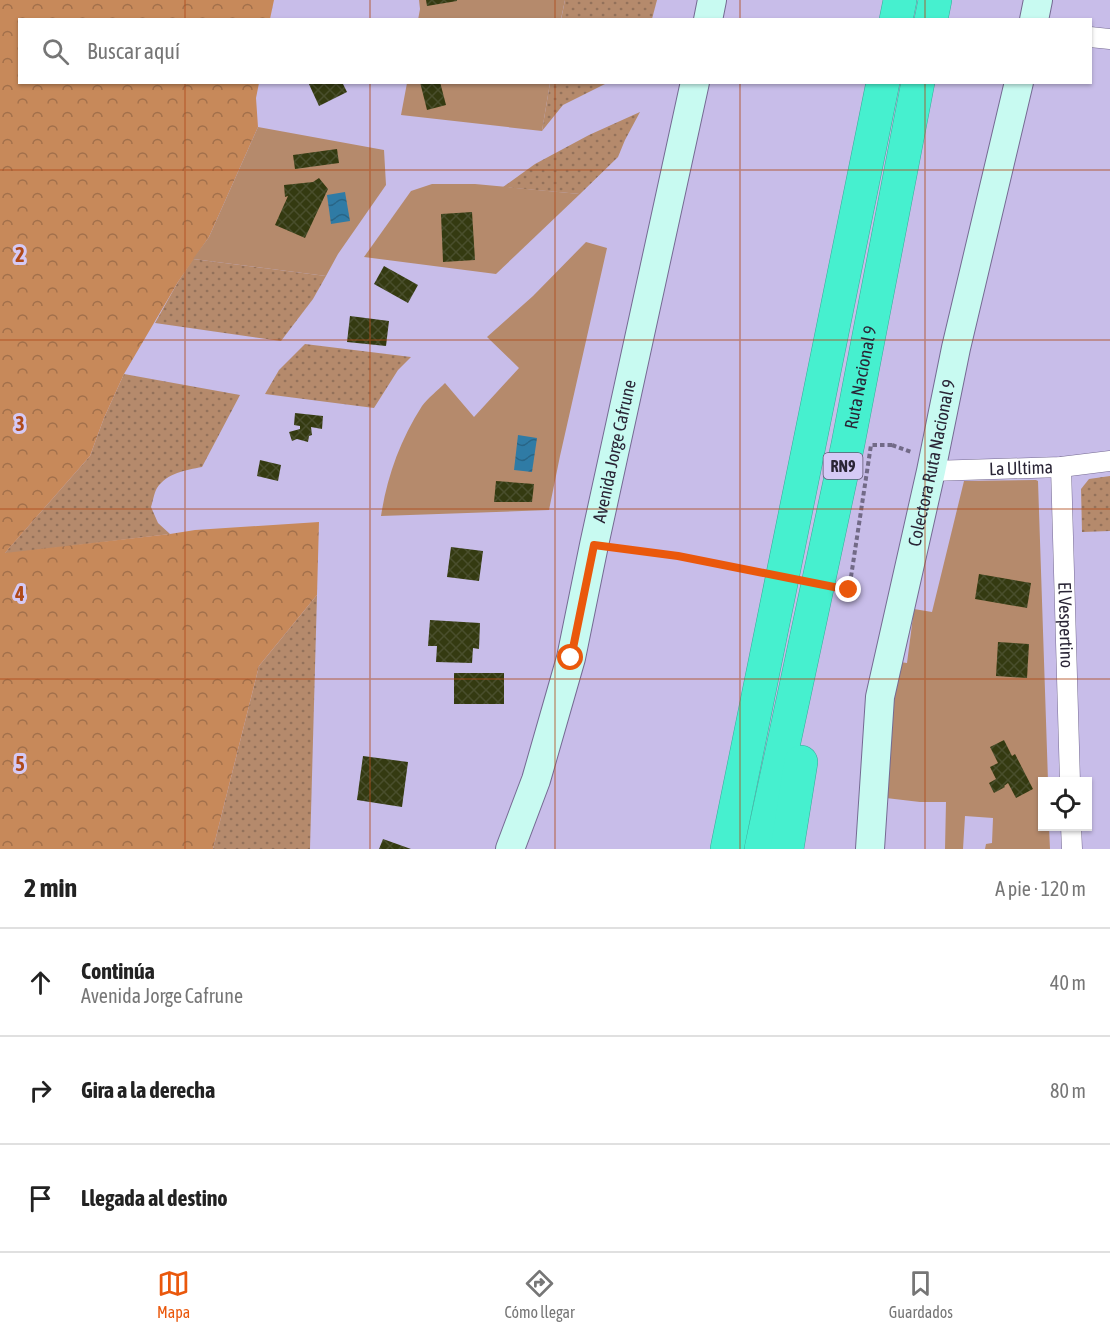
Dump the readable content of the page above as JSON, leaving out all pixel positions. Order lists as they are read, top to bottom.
{
  "streets": {
    "highway": ["Ruta Nacional 9", "RN9"],
    "street": [
      "Avenida Jorge Cafrune",
      "Colectora Ruta Nacional 9",
      "La Ultima",
      "El Vespertino"
    ]
  },
  "crossings": [
    ["Colectora Ruta Nacional 9", "La Ultima"],
    ["La Ultima", "El Vespertino"]
  ],
  "page": {
    "search": "Buscar aquí",
    "heading": ["2 min", "A pie · 120 m"],
    "list": [
      ["Continúa", "Avenida Jorge Cafrune", "40 m"],
      ["Gira a la derecha", "80 m"],
      "Llegada al destino"
    ],
    "nav": ["Mapa", "Cómo llegar", "Guardados"]
  },
  "grid": {
    "rows": [
      "2",
      "3",
      "4",
      "5"
    ]
  }
}
